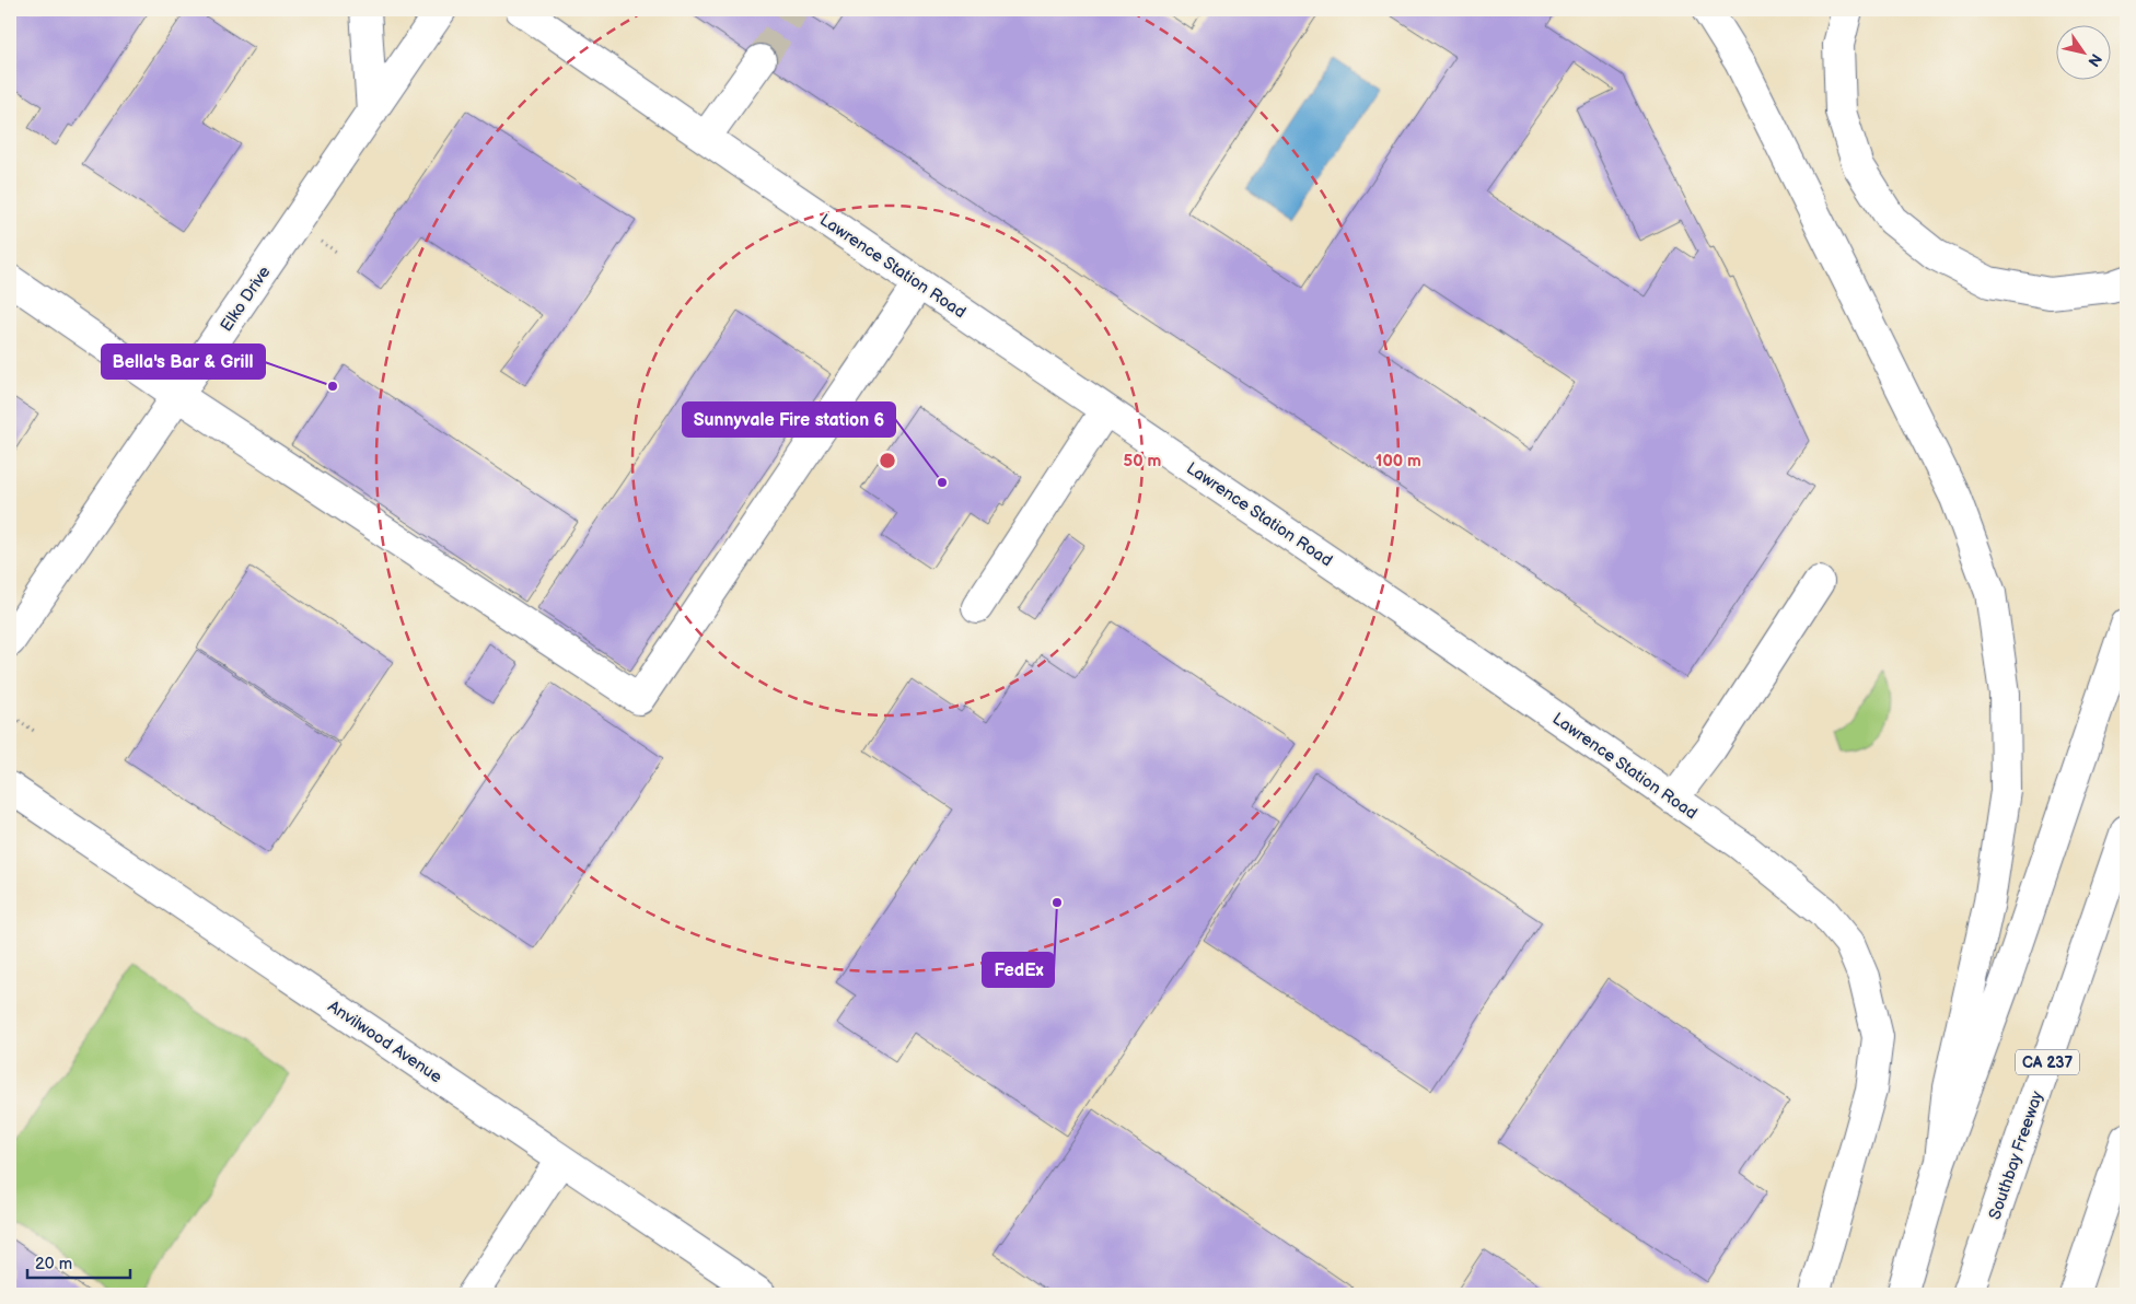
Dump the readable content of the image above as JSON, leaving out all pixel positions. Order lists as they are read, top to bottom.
{
  "streets": {
    "main road": [
      "Lawrence Station Road",
      "Elko Drive",
      "Anvilwood Avenue",
      "CA 237",
      "Southbay Freeway"
    ]
  },
  "places": ["Bella's Bar & Grill", "Sunnyvale Fire station 6", "FedEx"],
  "scale_bar": "20 m",
  "north": "bottom right",
  "rings": ["50 m", "100 m"]
}
